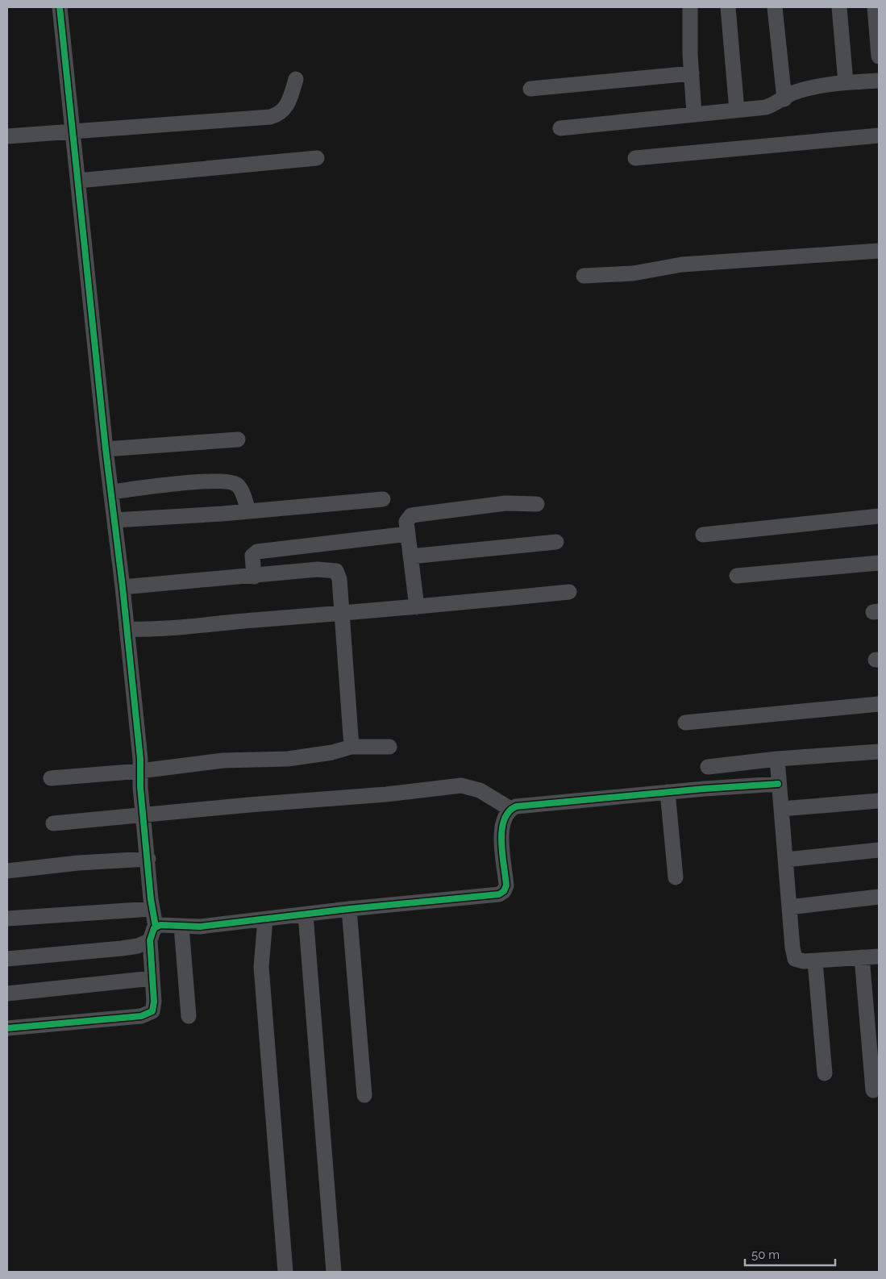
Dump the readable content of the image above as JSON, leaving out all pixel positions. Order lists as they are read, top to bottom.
{
  "scale_bar": "50 m"
}
